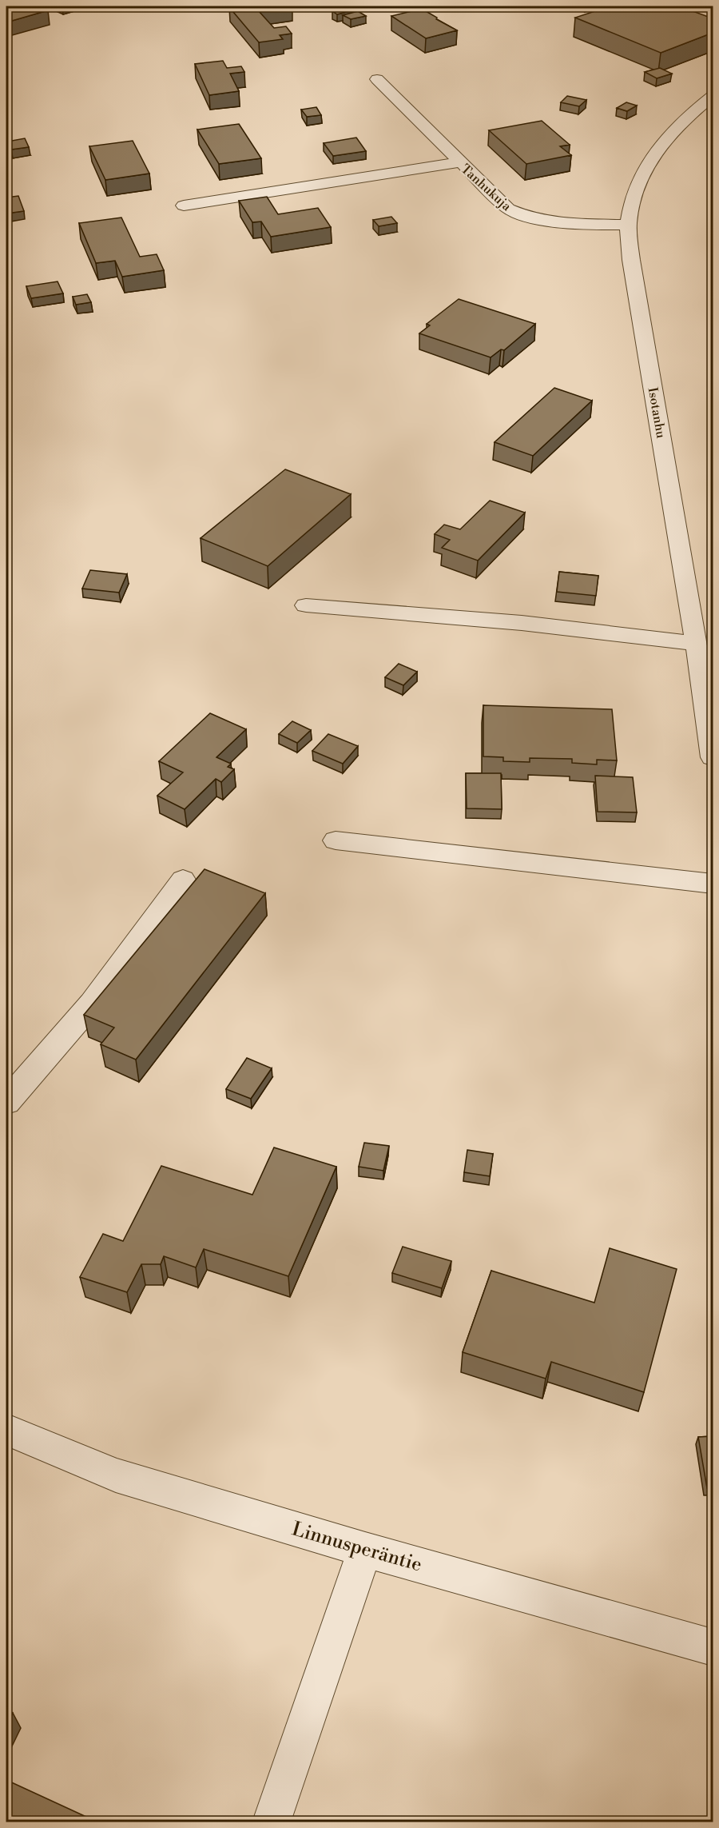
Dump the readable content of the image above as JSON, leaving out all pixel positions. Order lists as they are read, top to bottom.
{
  "streets": {
    "street": ["Tanhukuja", "Isotanhu", "Linnusperäntie"]
  },
  "crossings": [
    ["Tanhukuja", "Isotanhu"]
  ]
}
